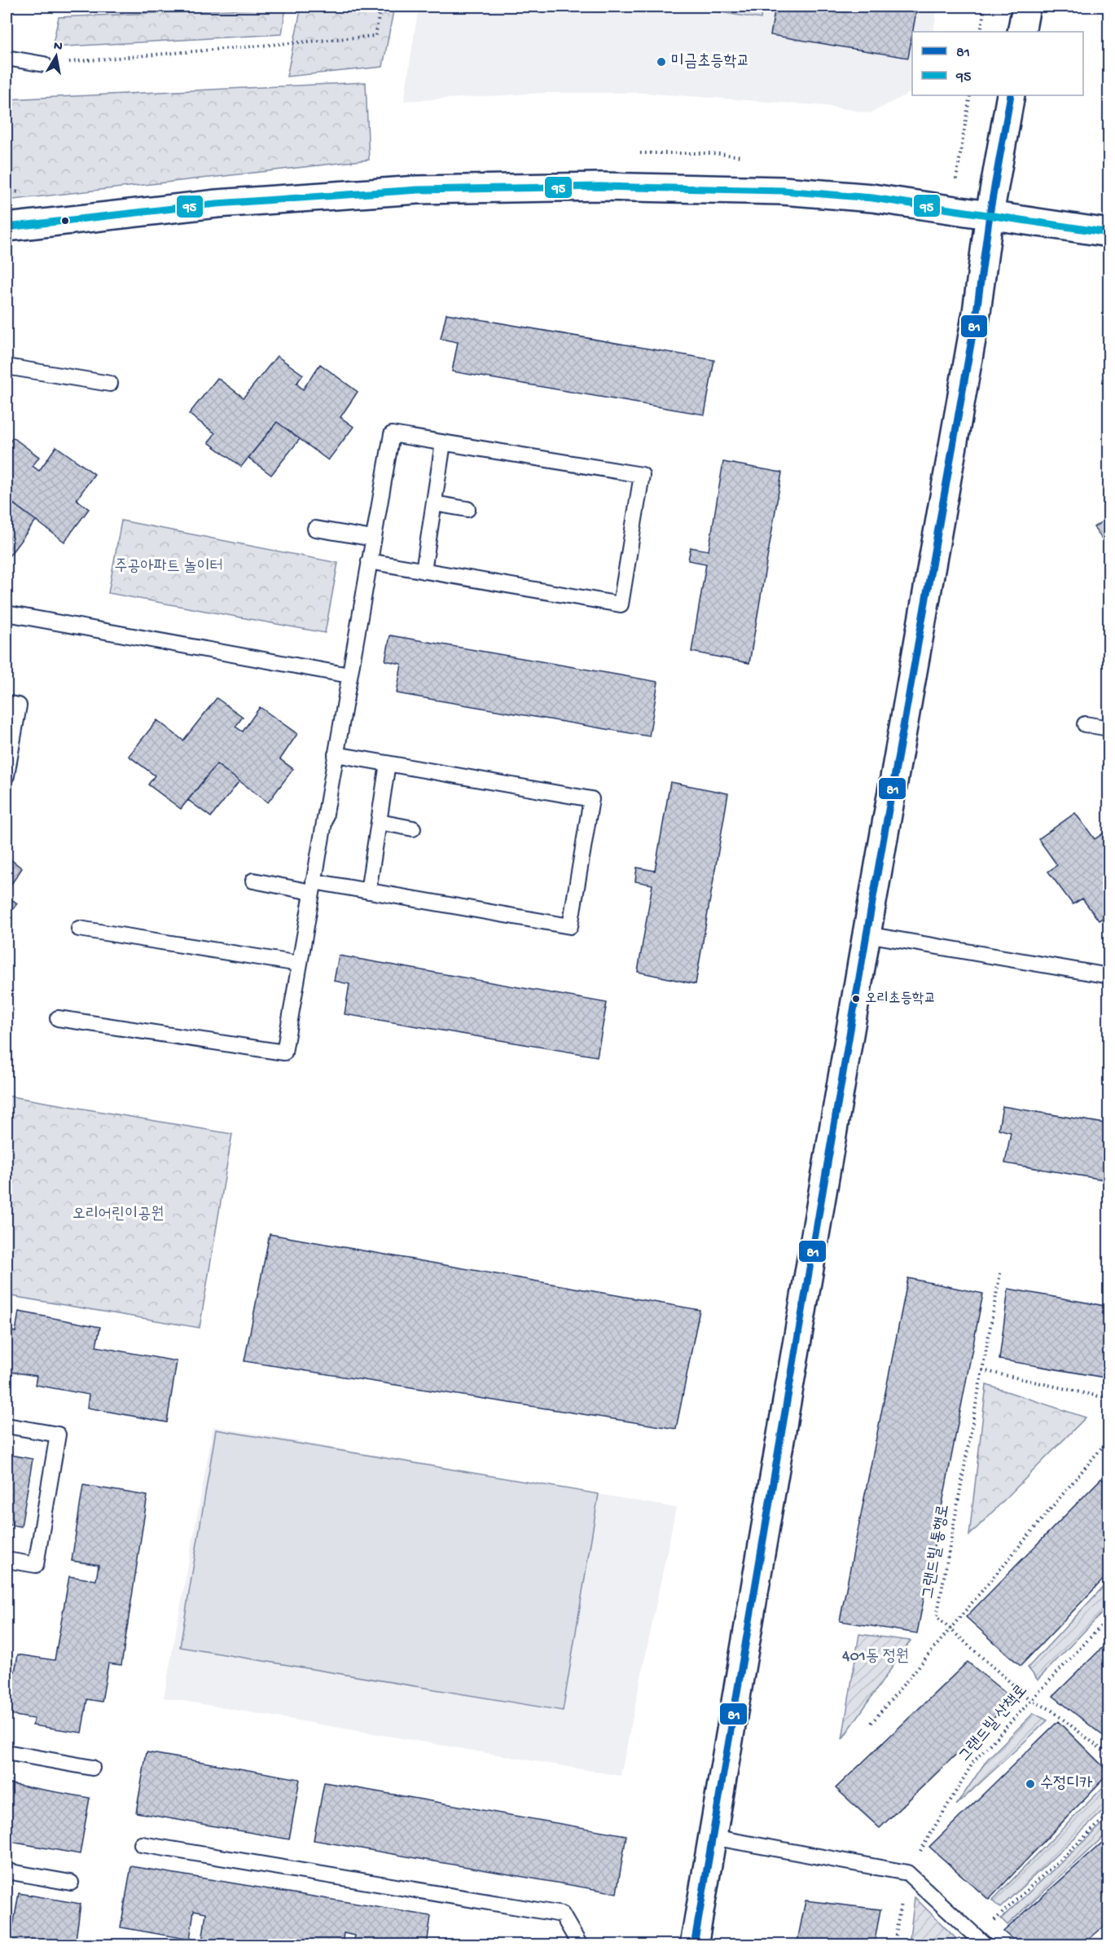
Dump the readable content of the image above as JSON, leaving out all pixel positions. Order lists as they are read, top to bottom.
{
  "streets": {
    "path": ["그랜드빌 통행로", "그랜드빌 산책로"]
  },
  "crossings": [
    ["그랜드빌 통행로", "그랜드빌 산책로"]
  ],
  "parks": ["주공아파트 놀이터", "오리어린이공원", "401동 정원"],
  "places": ["미금초등학교", "오리초등학교", "수정디카"],
  "lines": ["transit line 81", "transit line 95"],
  "legend": ["81", "95"],
  "north": "top"
}
